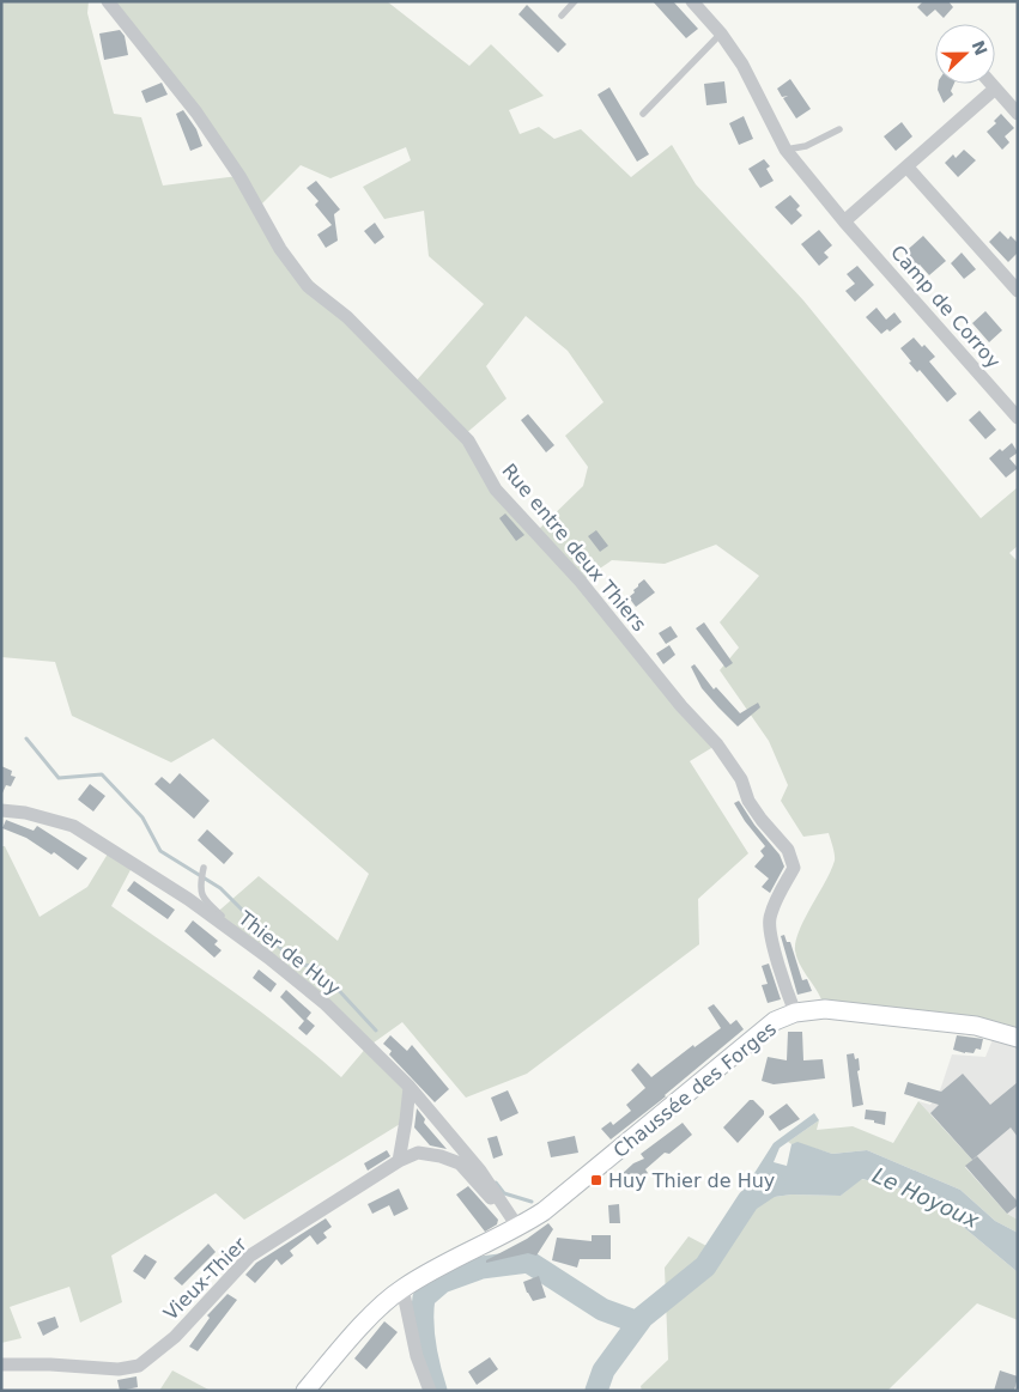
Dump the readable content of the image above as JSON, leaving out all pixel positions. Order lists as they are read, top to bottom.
{
  "streets": {
    "main road": ["Chaussée des Forges"],
    "street": [
      "Camp de Corroy",
      "Rue entre deux Thiers",
      "Thier de Huy",
      "Vieux-Thier"
    ]
  },
  "crossings": [
    ["Rue entre deux Thiers", "Chaussée des Forges"],
    ["Thier de Huy", "Chaussée des Forges"],
    ["Thier de Huy", "Vieux-Thier"]
  ],
  "water": ["Le Hoyoux"],
  "places": {
    "transit": ["Huy Thier de Huy"]
  },
  "north": "right"
}
